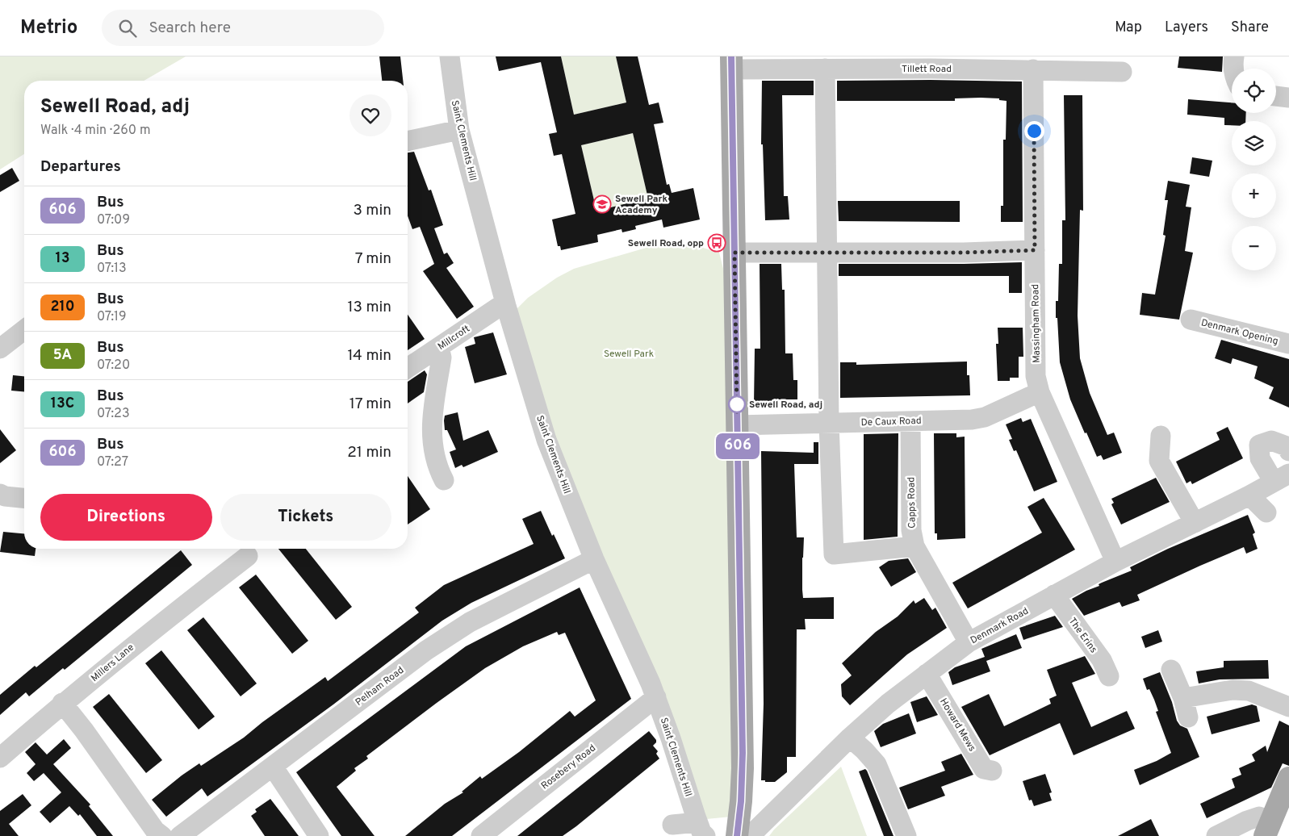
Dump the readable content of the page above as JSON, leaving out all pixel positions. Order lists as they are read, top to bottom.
{
  "streets": {
    "street": [
      "Tillett Road",
      "Saint Clements Hill",
      "Massingham Road",
      "Denmark Opening",
      "Millcroft",
      "De Caux Road",
      "Capps Road",
      "Denmark Road",
      "The Erins",
      "Millers Lane",
      "Pelham Road",
      "Howard Mews",
      "Rosebery Road"
    ]
  },
  "crossings": [
    ["Tillett Road", "Massingham Road"],
    ["Saint Clements Hill", "Millcroft"],
    ["Saint Clements Hill", "Pelham Road"],
    ["Saint Clements Hill", "Rosebery Road"],
    ["Massingham Road", "De Caux Road"],
    ["Massingham Road", "Denmark Road"],
    ["De Caux Road", "Capps Road"],
    ["Capps Road", "Denmark Road"],
    ["Denmark Road", "The Erins"],
    ["Denmark Road", "Howard Mews"]
  ],
  "parks": ["Sewell Park"],
  "places": {
    "school or university": ["Sewell Park Academy"],
    "bus stop": ["Sewell Road, opp"],
    "other": ["Sewell Road, adj"]
  },
  "lines": ["bus line 606"],
  "page": {
    "header": "Metrio",
    "search": "Search here",
    "nav": ["Map", "Layers", "Share"],
    "on_map": "606",
    "map_buttons": ["+", "−"],
    "heading": [
      ["Sewell Road, adj", "Walk · 4 min · 260 m"],
      "Departures"
    ],
    "list": [
      {
        "mark": "606",
        "name": "Bus",
        "note": "07:09",
        "value": "3 min"
      },
      {
        "mark": "13",
        "name": "Bus",
        "note": "07:13",
        "value": "7 min"
      },
      {
        "mark": "210",
        "name": "Bus",
        "note": "07:19",
        "value": "13 min"
      },
      {
        "mark": "5A",
        "name": "Bus",
        "note": "07:20",
        "value": "14 min"
      },
      {
        "mark": "13C",
        "name": "Bus",
        "note": "07:23",
        "value": "17 min"
      },
      {
        "mark": "606",
        "name": "Bus",
        "note": "07:27",
        "value": "21 min"
      }
    ],
    "buttons": ["Directions", "Tickets"]
  }
}
